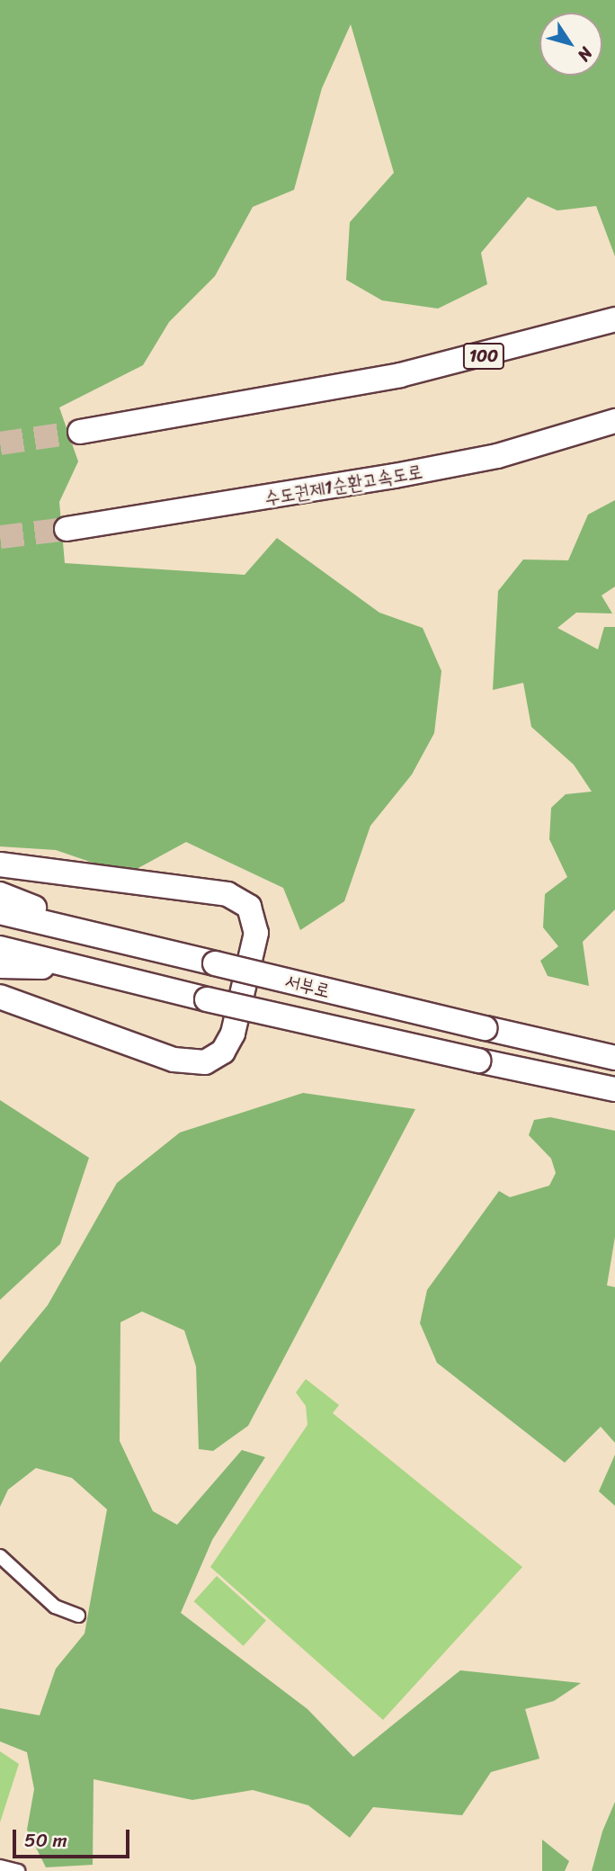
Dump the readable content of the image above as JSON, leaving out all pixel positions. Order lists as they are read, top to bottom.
{
  "streets": {
    "highway": ["100", "수도권제1순환고속도로", "서부로"]
  },
  "scale_bar": "50 m",
  "north": "bottom right"
}
